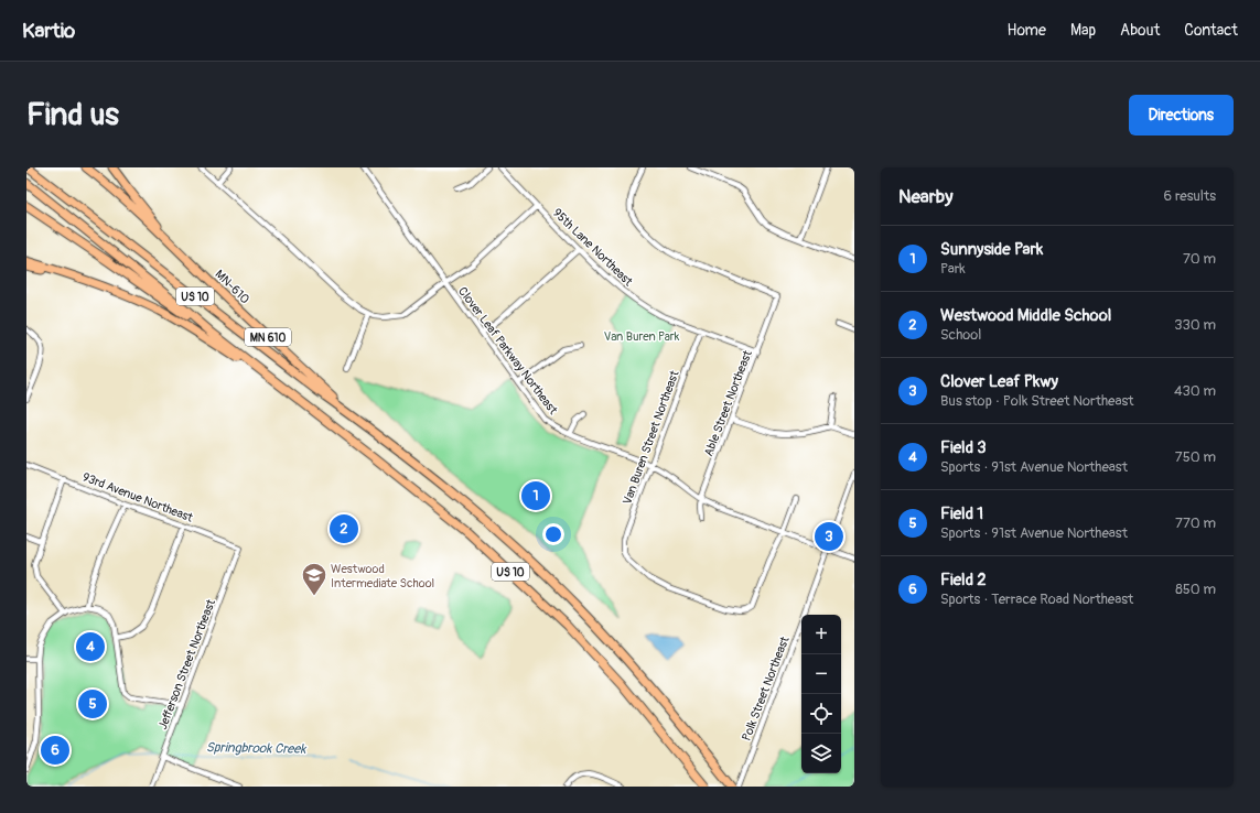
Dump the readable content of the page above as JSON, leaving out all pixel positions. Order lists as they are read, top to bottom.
{
  "streets": {
    "highway": ["MN-610", "US 10", "MN 610"],
    "street": [
      "95th Lane Northeast",
      "Clover Leaf Parkway Northeast",
      "Able Street Northeast",
      "Van Buren Street Northeast",
      "93rd Avenue Northeast",
      "Jefferson Street Northeast",
      "Polk Street Northeast"
    ]
  },
  "crossings": [
    ["95th Lane Northeast", "Able Street Northeast"],
    ["95th Lane Northeast", "Van Buren Street Northeast"],
    ["MN-610", "US 10"],
    ["Clover Leaf Parkway Northeast", "Able Street Northeast"],
    ["Clover Leaf Parkway Northeast", "Van Buren Street Northeast"],
    ["Clover Leaf Parkway Northeast", "Polk Street Northeast"],
    ["93rd Avenue Northeast", "Jefferson Street Northeast"]
  ],
  "water": ["Springbrook Creek"],
  "parks": ["Van Buren Park"],
  "places": {
    "school or university": ["Westwood Intermediate School"]
  },
  "page": {
    "header": "Kartio",
    "nav": [
      "Home",
      "Map",
      "About",
      "Contact"
    ],
    "buttons": "Directions",
    "title": "Find us",
    "heading": ["Nearby", "6 results"],
    "list": [
      {
        "mark": "1",
        "name": "Sunnyside Park",
        "note": "Park",
        "value": "70 m"
      },
      {
        "mark": "2",
        "name": "Westwood Middle School",
        "note": "School",
        "value": "330 m"
      },
      {
        "mark": "3",
        "name": "Clover Leaf Pkwy",
        "note": "Bus stop · Polk Street Northeast",
        "value": "430 m"
      },
      {
        "mark": "4",
        "name": "Field 3",
        "note": "Sports · 91st Avenue Northeast",
        "value": "750 m"
      },
      {
        "mark": "5",
        "name": "Field 1",
        "note": "Sports · 91st Avenue Northeast",
        "value": "770 m"
      },
      {
        "mark": "6",
        "name": "Field 2",
        "note": "Sports · Terrace Road Northeast",
        "value": "850 m"
      }
    ],
    "pins": [
      "1",
      "2",
      "3",
      "4",
      "5",
      "6"
    ],
    "map_buttons": ["+", "−"]
  }
}
